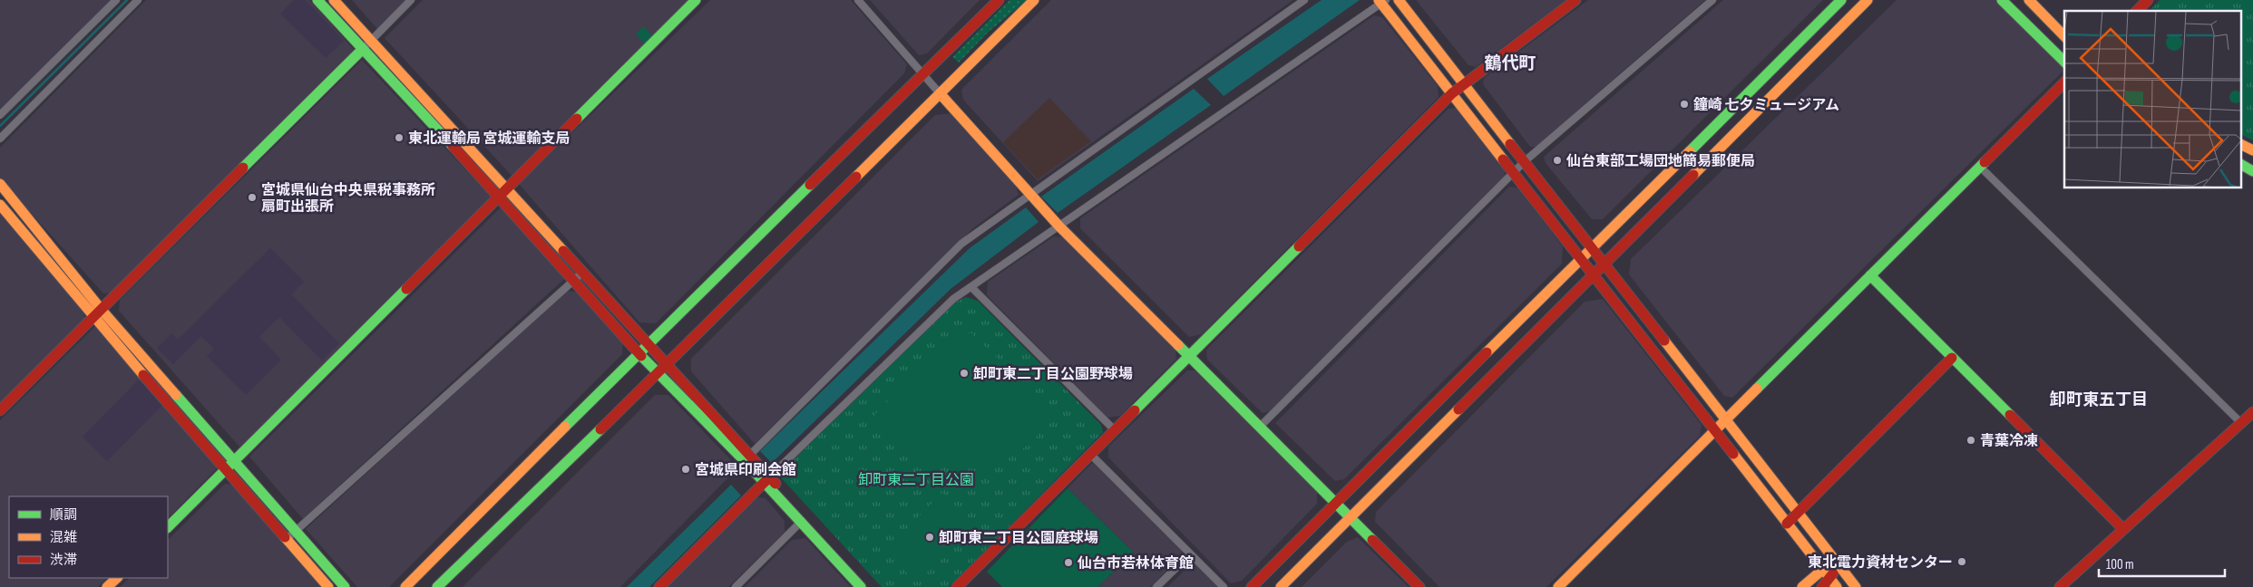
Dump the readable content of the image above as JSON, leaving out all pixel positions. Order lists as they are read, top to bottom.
{
  "districts": ["鶴代町", "卸町東五丁目"],
  "parks": ["卸町東二丁目公園"],
  "places": [
    "鐘崎 七夕ミュージアム",
    "東北運輸局 宮城運輸支局",
    "仙台東部工場団地簡易郵便局",
    "宮城県仙台中央県税事務所 扇町出張所",
    "卸町東二丁目公園野球場",
    "青葉冷凍",
    "宮城県印刷会館",
    "卸町東二丁目公園庭球場",
    "東北電力資材センター",
    "仙台市若林体育館"
  ],
  "legend": ["順調", "混雑", "渋滞"],
  "scale_bar": "100 m"
}
